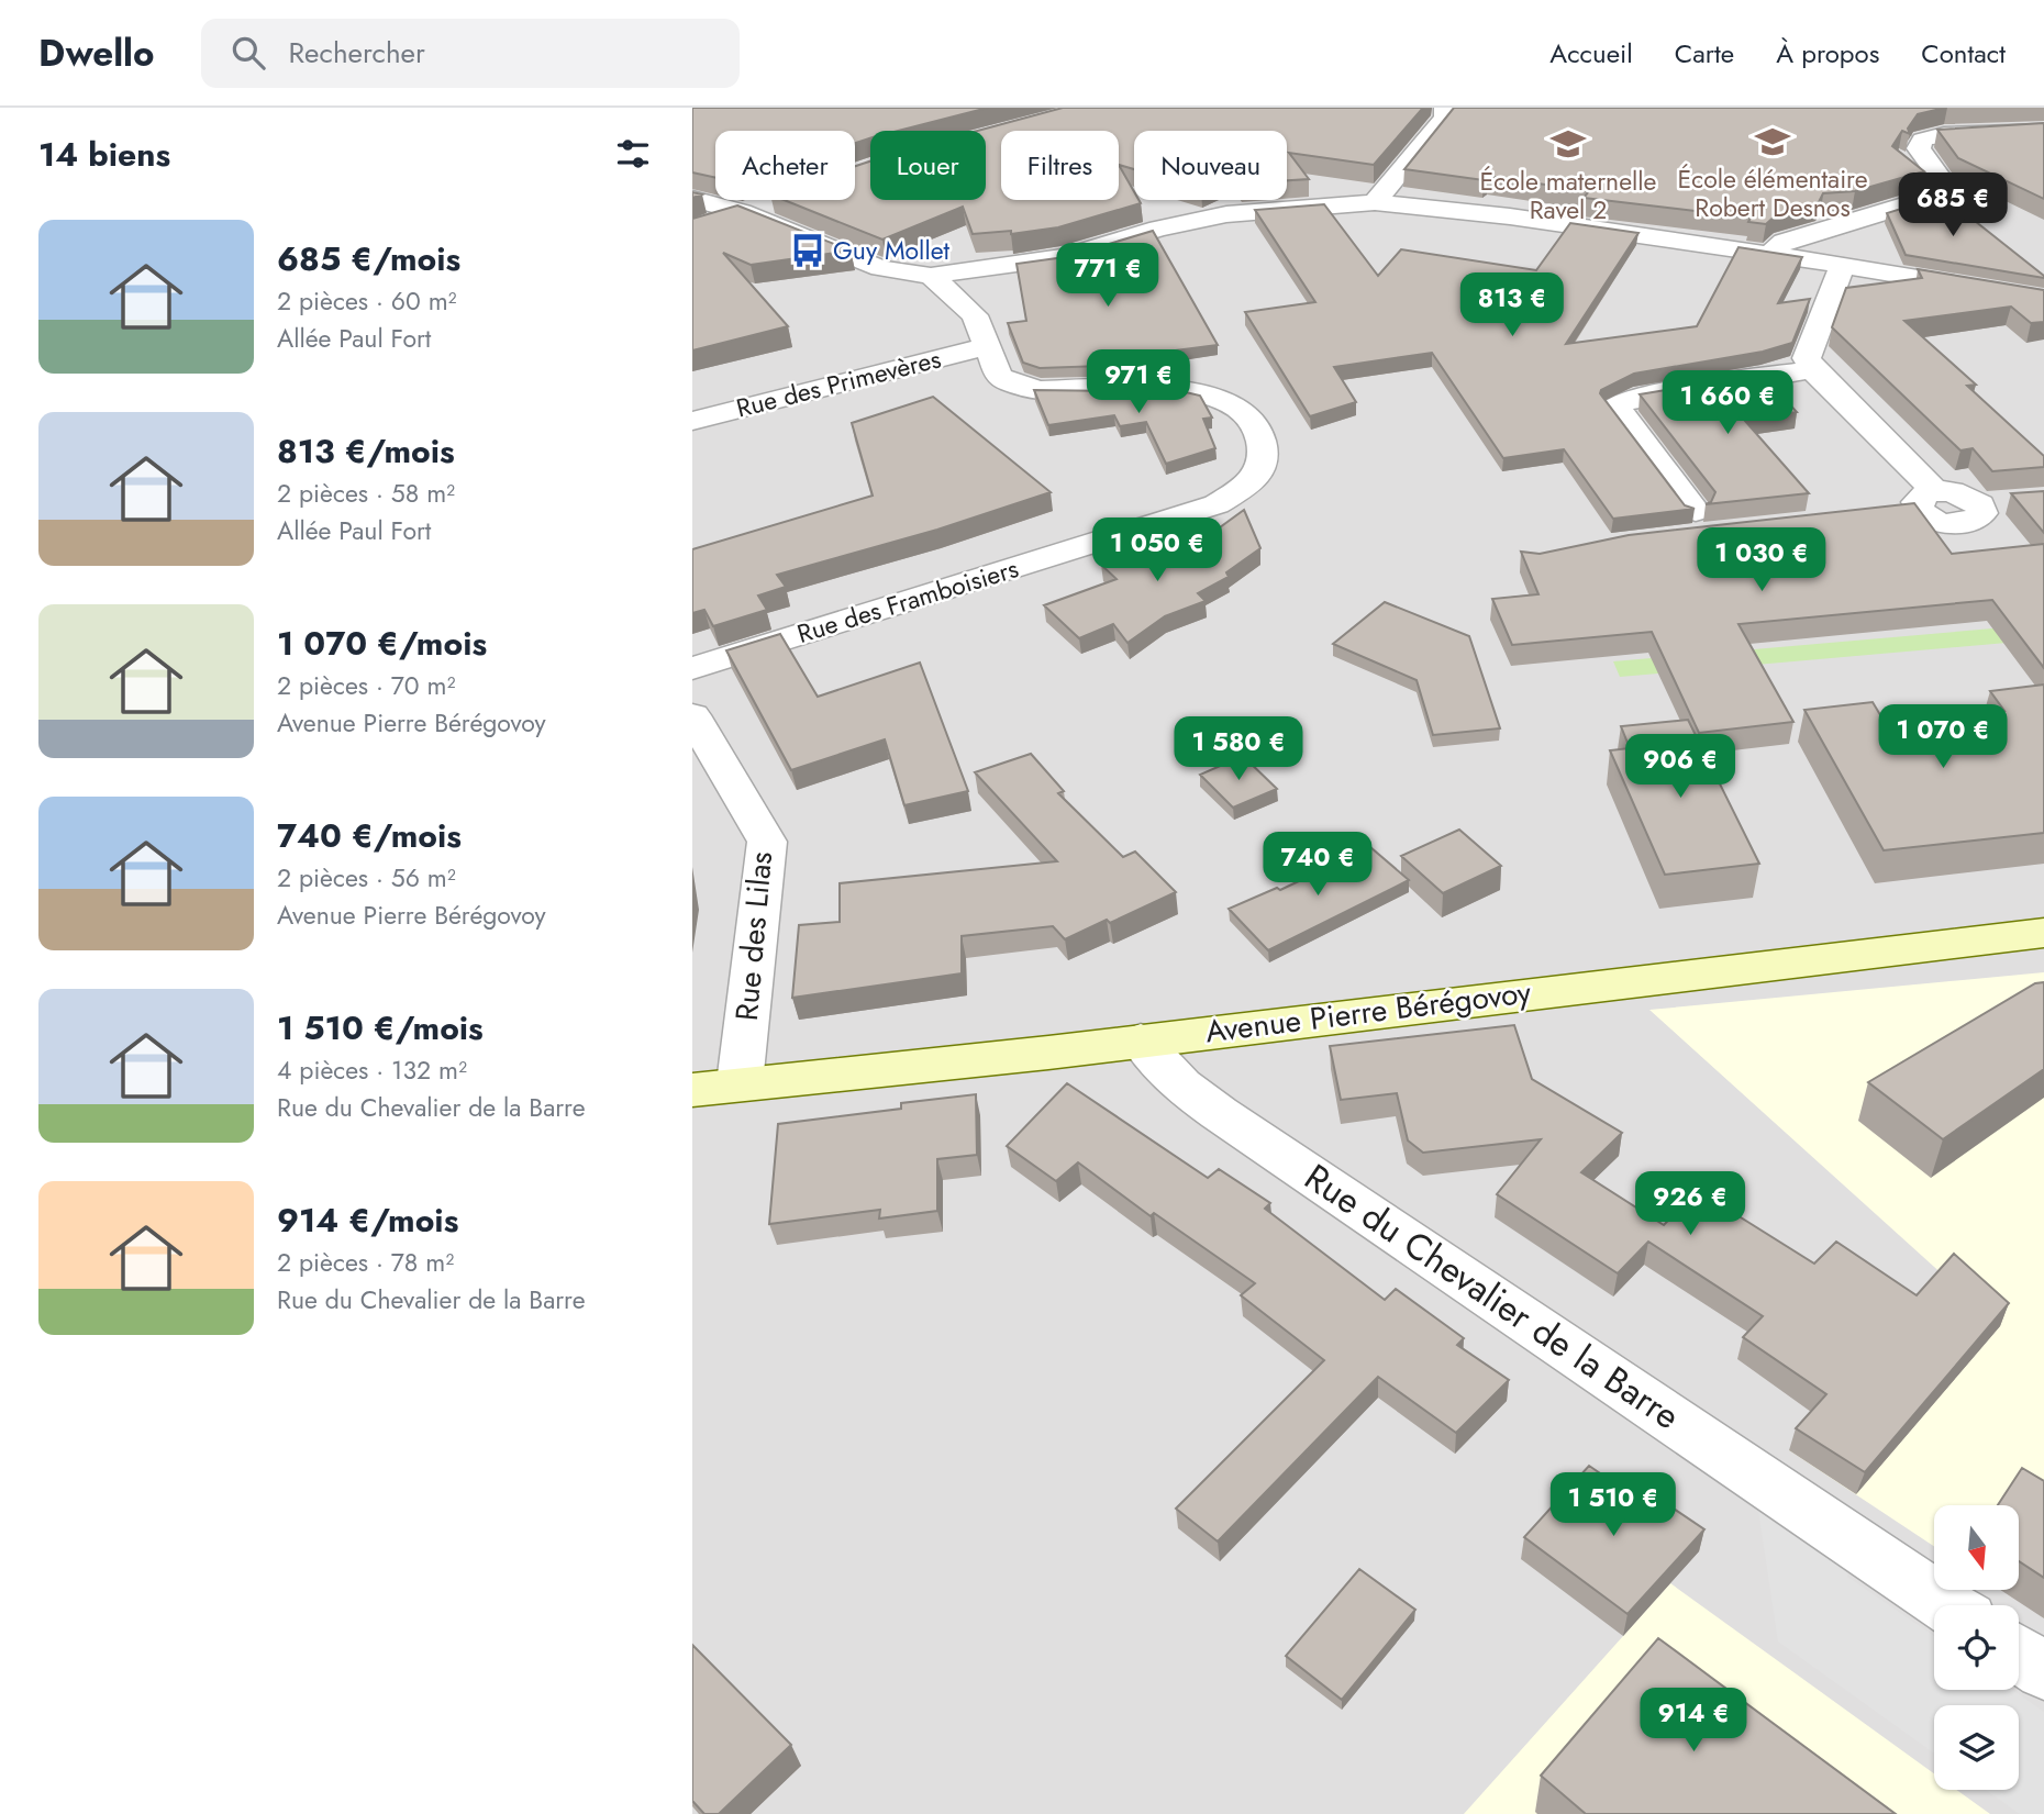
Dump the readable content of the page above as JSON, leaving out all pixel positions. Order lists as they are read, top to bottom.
{
  "streets": {
    "street": [
      "Rue des Primevères",
      "Rue des Framboisiers",
      "Rue des Lilas",
      "Avenue Pierre Bérégovoy",
      "Rue du Chevalier de la Barre"
    ]
  },
  "crossings": [
    ["Rue des Primevères", "Rue des Framboisiers"],
    ["Rue des Lilas", "Avenue Pierre Bérégovoy"],
    ["Avenue Pierre Bérégovoy", "Rue du Chevalier de la Barre"]
  ],
  "places": {
    "school or university": ["École élémentaire Robert Desnos", "École maternelle Ravel 2"],
    "bus stop": ["Guy Mollet"]
  },
  "north": "bottom",
  "page": {
    "header": "Dwello",
    "search": "Rechercher",
    "nav": [
      "Accueil",
      "Carte",
      "À propos",
      "Contact"
    ],
    "heading": "14 biens",
    "chip": [
      "Acheter",
      "Louer",
      "Filtres",
      "Nouveau"
    ],
    "price": [
      "685 €",
      "771 €",
      "813 €",
      "971 €",
      "1 660 €",
      "1 050 €",
      "1 030 €",
      "1 070 €",
      "1 580 €",
      "906 €",
      "740 €",
      "926 €",
      "1 510 €",
      "914 €"
    ],
    "list": [
      {
        "name": "685 €/mois",
        "note": "2 pièces · 60 m² · Allée Paul Fort"
      },
      {
        "name": "813 €/mois",
        "note": "2 pièces · 58 m² · Allée Paul Fort"
      },
      {
        "name": "1 070 €/mois",
        "note": "2 pièces · 70 m² · Avenue Pierre Bérégovoy"
      },
      {
        "name": "740 €/mois",
        "note": "2 pièces · 56 m² · Avenue Pierre Bérégovoy"
      },
      {
        "name": "1 510 €/mois",
        "note": "4 pièces · 132 m² · Rue du Chevalier de la Barre"
      },
      {
        "name": "914 €/mois",
        "note": "2 pièces · 78 m² · Rue du Chevalier de la Barre"
      }
    ]
  }
}
